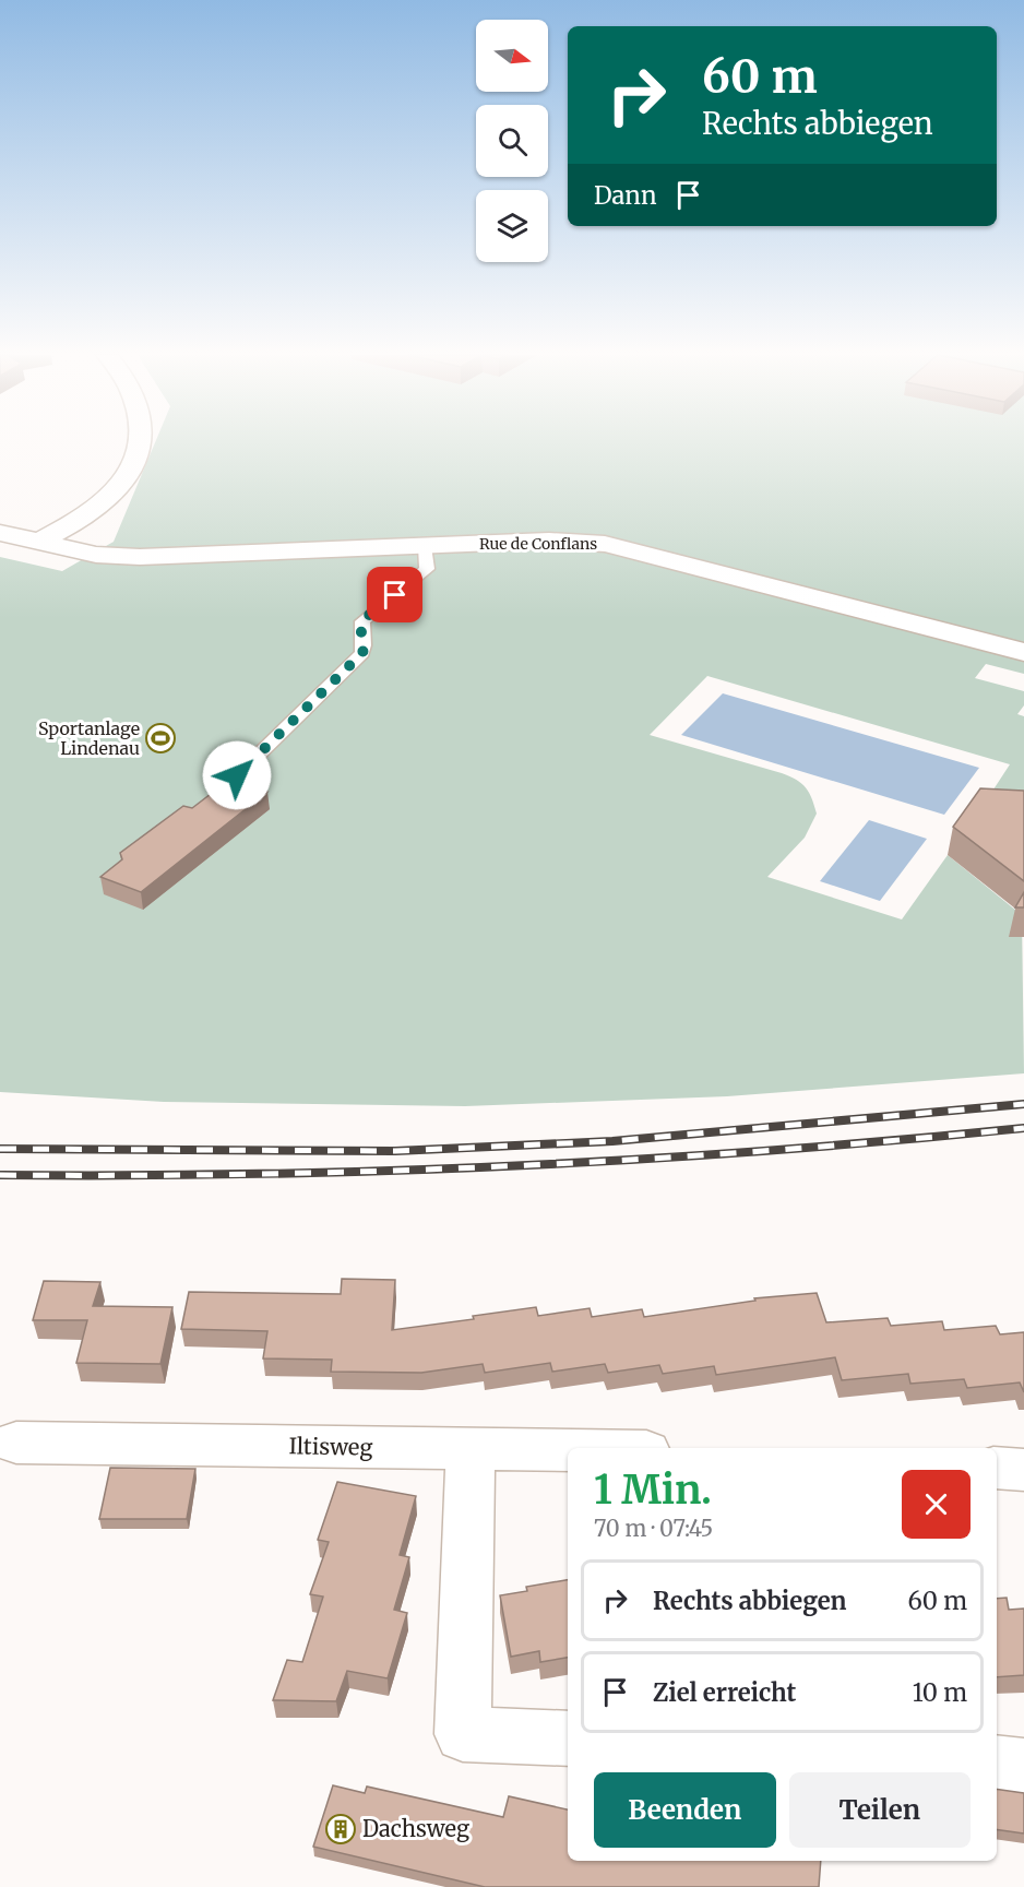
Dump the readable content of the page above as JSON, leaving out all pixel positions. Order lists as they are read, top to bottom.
{
  "streets": {
    "street": ["Rue de Conflans", "Iltisweg"]
  },
  "places": {
    "sports": ["Sportanlage Lindenau"],
    "building": ["Dachsweg"]
  },
  "north": "right",
  "page": {
    "turn": ["60 m", "Rechts abbiegen"],
    "then": "Dann",
    "heading": ["1 Min.", "70 m · 07:45"],
    "list": [
      {
        "name": "Rechts abbiegen",
        "value": "60 m"
      },
      {
        "name": "Ziel erreicht",
        "value": "10 m"
      }
    ],
    "buttons": ["Beenden", "Teilen"]
  }
}
